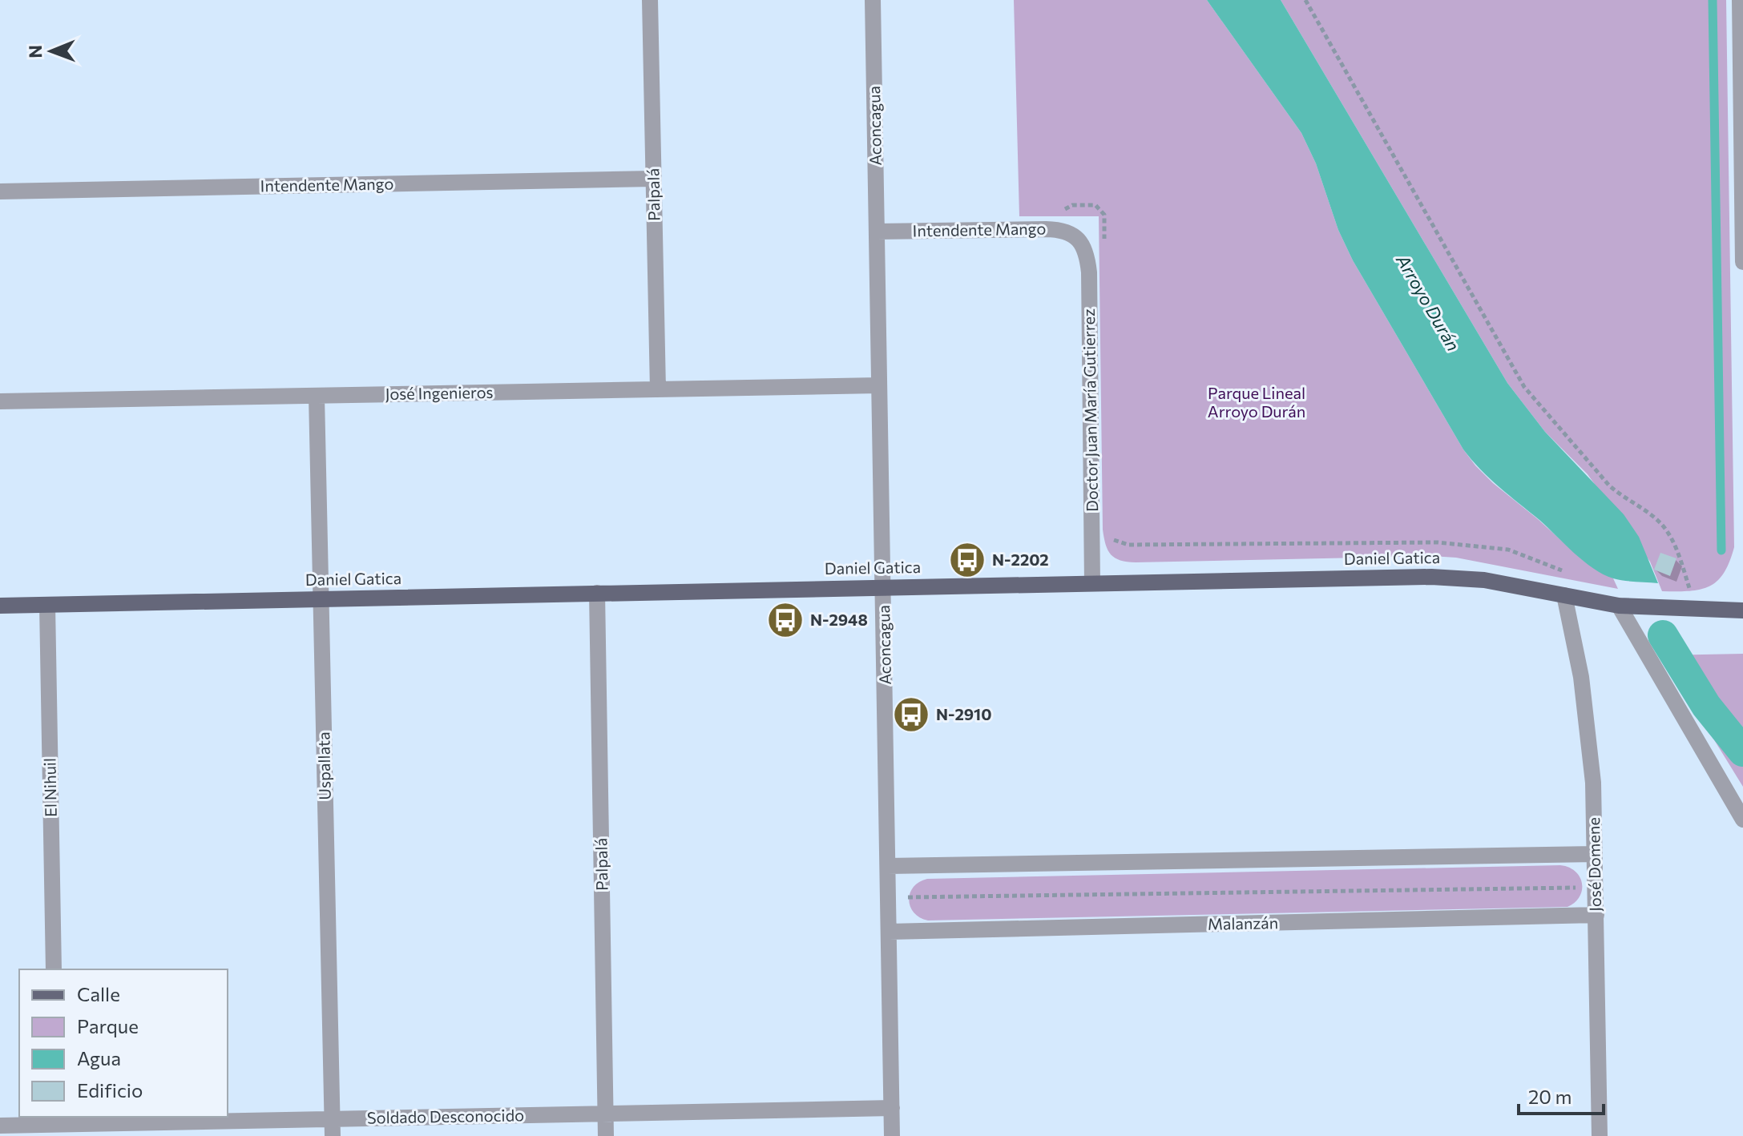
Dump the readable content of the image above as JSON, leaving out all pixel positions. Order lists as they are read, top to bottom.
{
  "streets": {
    "main road": ["Daniel Gatica"],
    "street": [
      "Aconcagua",
      "Intendente Mango",
      "Palpalá",
      "José Ingenieros",
      "Doctor Juan María Gutierrez",
      "Uspallata",
      "El Nihuil",
      "José Domene",
      "Malanzán",
      "Soldado Desconocido"
    ]
  },
  "crossings": [
    ["Aconcagua", "Intendente Mango"],
    ["Aconcagua", "José Ingenieros"],
    ["Aconcagua", "Daniel Gatica"],
    ["Aconcagua", "Malanzán"],
    ["Aconcagua", "Soldado Desconocido"],
    ["Intendente Mango", "Palpalá"],
    ["Intendente Mango", "Doctor Juan María Gutierrez"],
    ["Palpalá", "José Ingenieros"],
    ["Palpalá", "Daniel Gatica"],
    ["Palpalá", "Soldado Desconocido"],
    ["José Ingenieros", "Uspallata"],
    ["Doctor Juan María Gutierrez", "Daniel Gatica"],
    ["Daniel Gatica", "Uspallata"],
    ["Daniel Gatica", "El Nihuil"],
    ["Daniel Gatica", "José Domene"],
    ["Uspallata", "Soldado Desconocido"],
    ["José Domene", "Malanzán"]
  ],
  "water": ["Arroyo Durán"],
  "parks": ["Parque Lineal Arroyo Durán"],
  "places": {
    "bus stop": ["N-2202", "N-2948", "N-2910"]
  },
  "legend": [
    "Calle",
    "Parque",
    "Agua",
    "Edificio"
  ],
  "scale_bar": "20 m",
  "north": "left"
}
